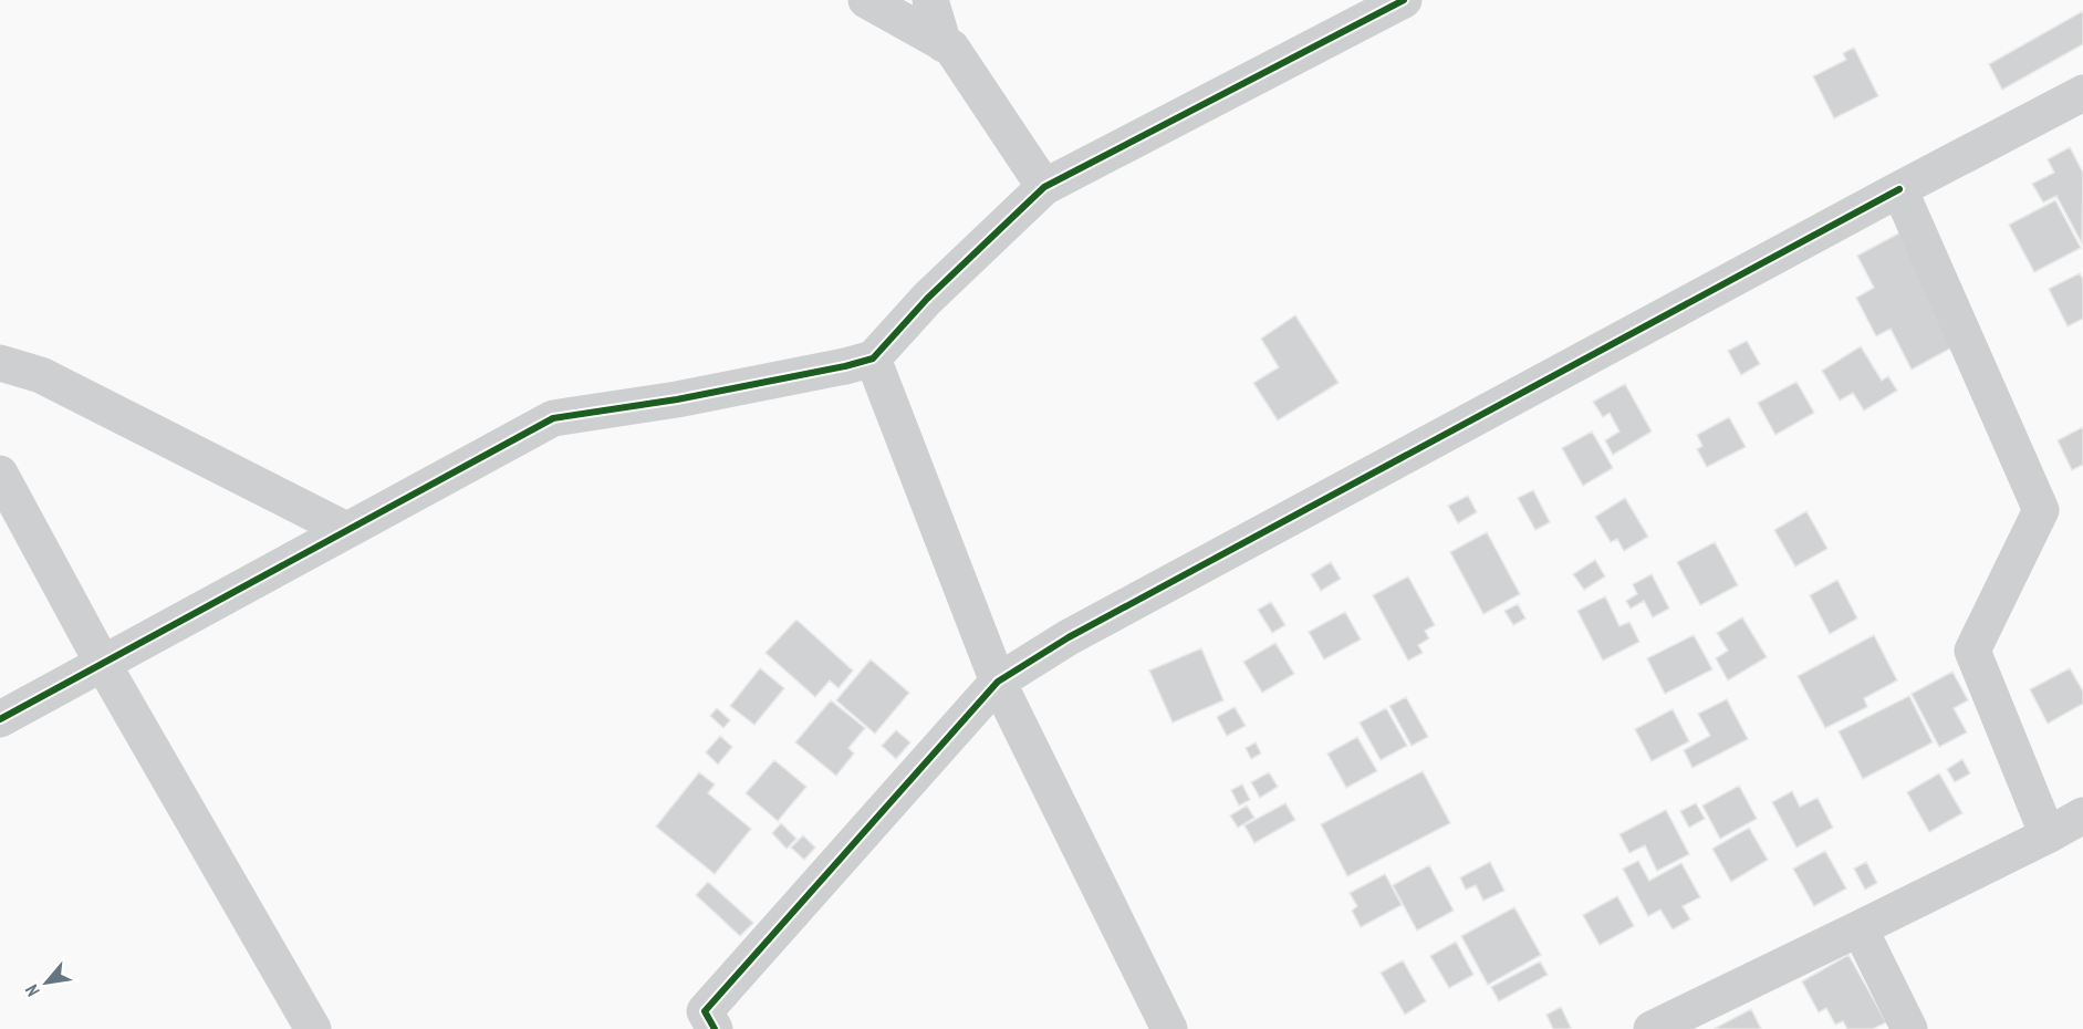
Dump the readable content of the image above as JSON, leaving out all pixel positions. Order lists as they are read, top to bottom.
{
  "north": "bottom left"
}
